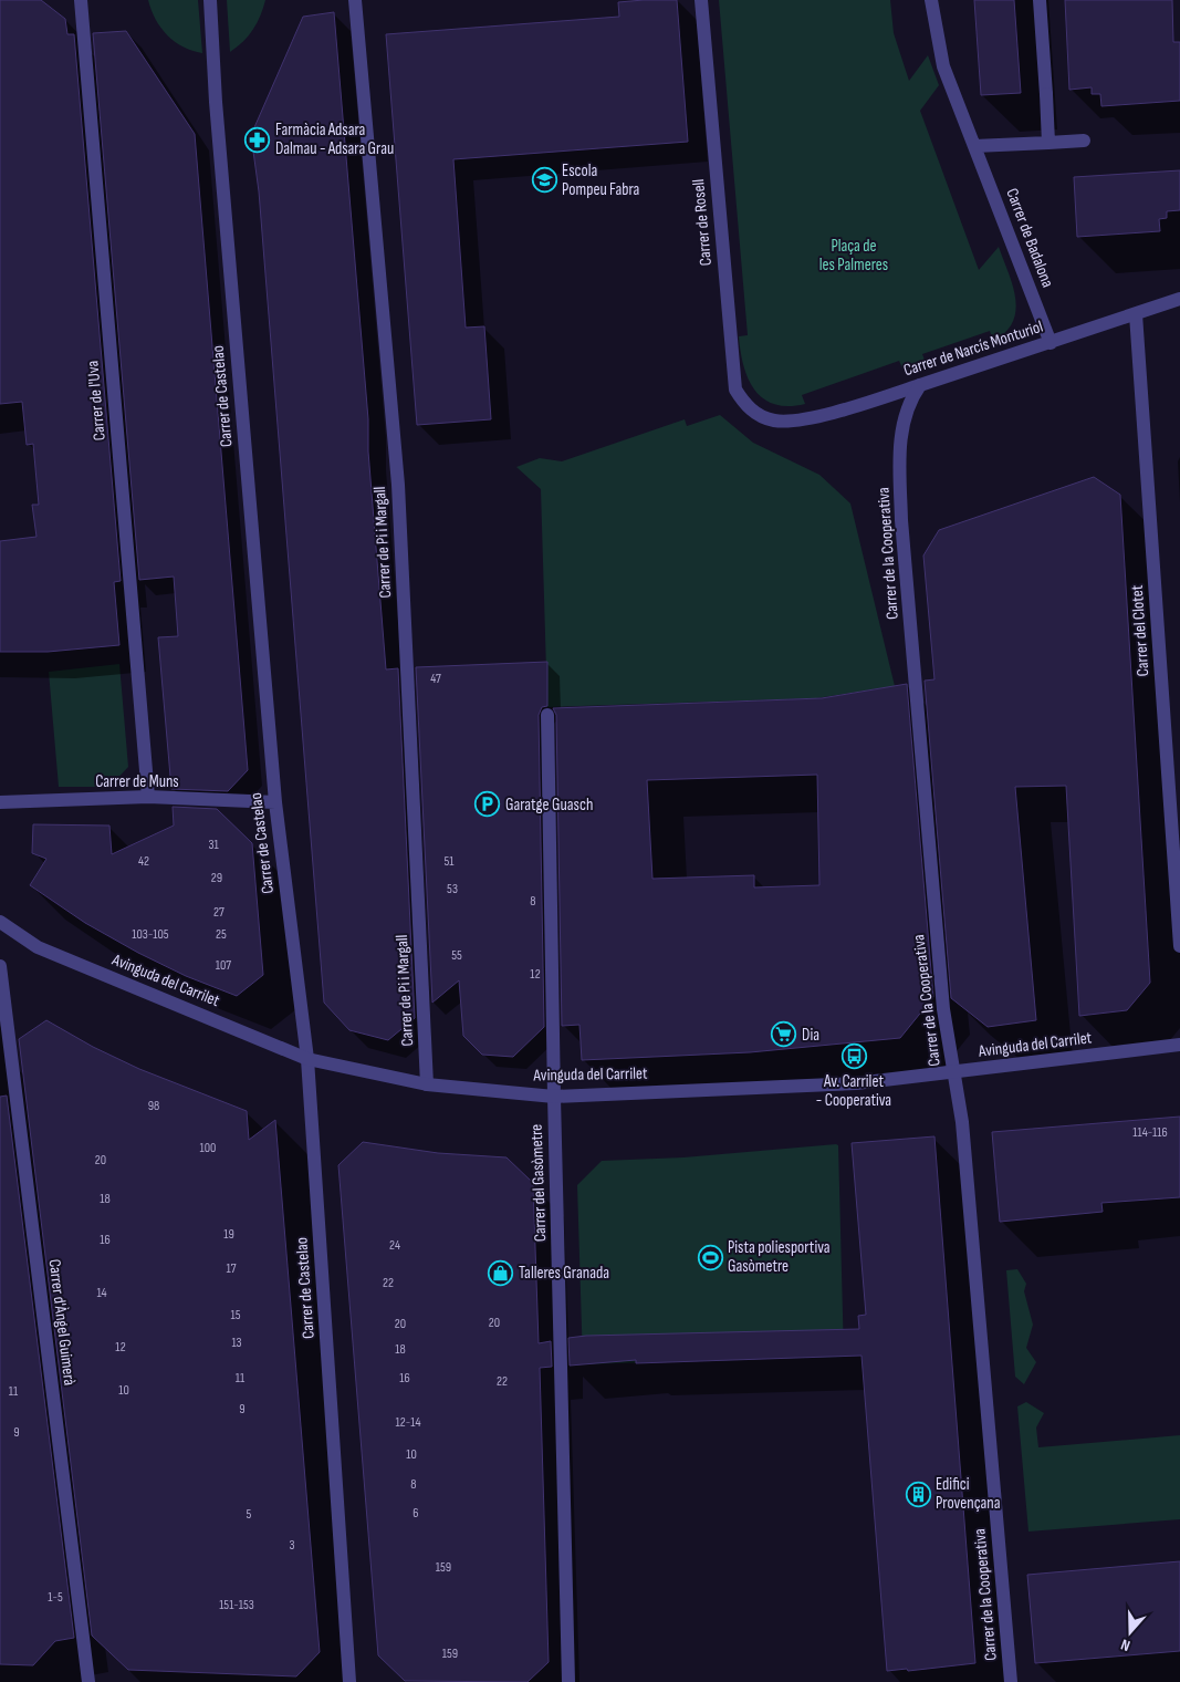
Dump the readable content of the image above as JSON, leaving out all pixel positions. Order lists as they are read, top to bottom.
{
  "streets": {
    "street": [
      "Carrer de Rosell",
      "Carrer de Badalona",
      "Carrer de Narcís Monturiol",
      "Carrer de Castelao",
      "Carrer de l'Uva",
      "Carrer de Pi i Margall",
      "Carrer de la Cooperativa",
      "Carrer del Clotet",
      "Carrer de Muns",
      "Avinguda del Carrilet",
      "Carrer del Gasòmetre",
      "Carrer d'Àngel Guimerà"
    ]
  },
  "crossings": [
    ["Carrer de Rosell", "Carrer de Narcís Monturiol"],
    ["Carrer de Badalona", "Carrer de Narcís Monturiol"],
    ["Carrer de Narcís Monturiol", "Carrer de la Cooperativa"],
    ["Carrer de Narcís Monturiol", "Carrer del Clotet"],
    ["Carrer de Castelao", "Carrer de Muns"],
    ["Carrer de Castelao", "Avinguda del Carrilet"],
    ["Carrer de l'Uva", "Carrer de Muns"],
    ["Carrer de Pi i Margall", "Avinguda del Carrilet"],
    ["Carrer de la Cooperativa", "Avinguda del Carrilet"],
    ["Avinguda del Carrilet", "Carrer del Gasòmetre"]
  ],
  "parks": ["Plaça de les Palmeres"],
  "places": {
    "pharmacy": ["Farmàcia Adsara Dalmau - Adsara Grau"],
    "school or university": ["Escola Pompeu Fabra"],
    "parking": ["Garatge Guasch"],
    "supermarket": ["Dia"],
    "bus stop": ["Av. Carrilet - Cooperativa"],
    "sports": ["Pista poliesportiva Gasòmetre"],
    "shop": ["Talleres Granada"],
    "building": ["Edifici Provençana"]
  },
  "house_numbers": [
    "47",
    "31",
    "42",
    "51",
    "29",
    "53",
    "8",
    "27",
    "103-105",
    "25",
    "55",
    "107",
    "12",
    "98",
    "114-116",
    "100",
    "20",
    "18",
    "19",
    "16",
    "24",
    "17",
    "22",
    "14",
    "15",
    "20",
    "20",
    "13",
    "12",
    "18",
    "11",
    "16",
    "22",
    "10",
    "11",
    "9",
    "12-14",
    "9",
    "10",
    "8",
    "6",
    "5",
    "3",
    "159",
    "1-5",
    "151-153",
    "159"
  ],
  "north": "bottom"
}
